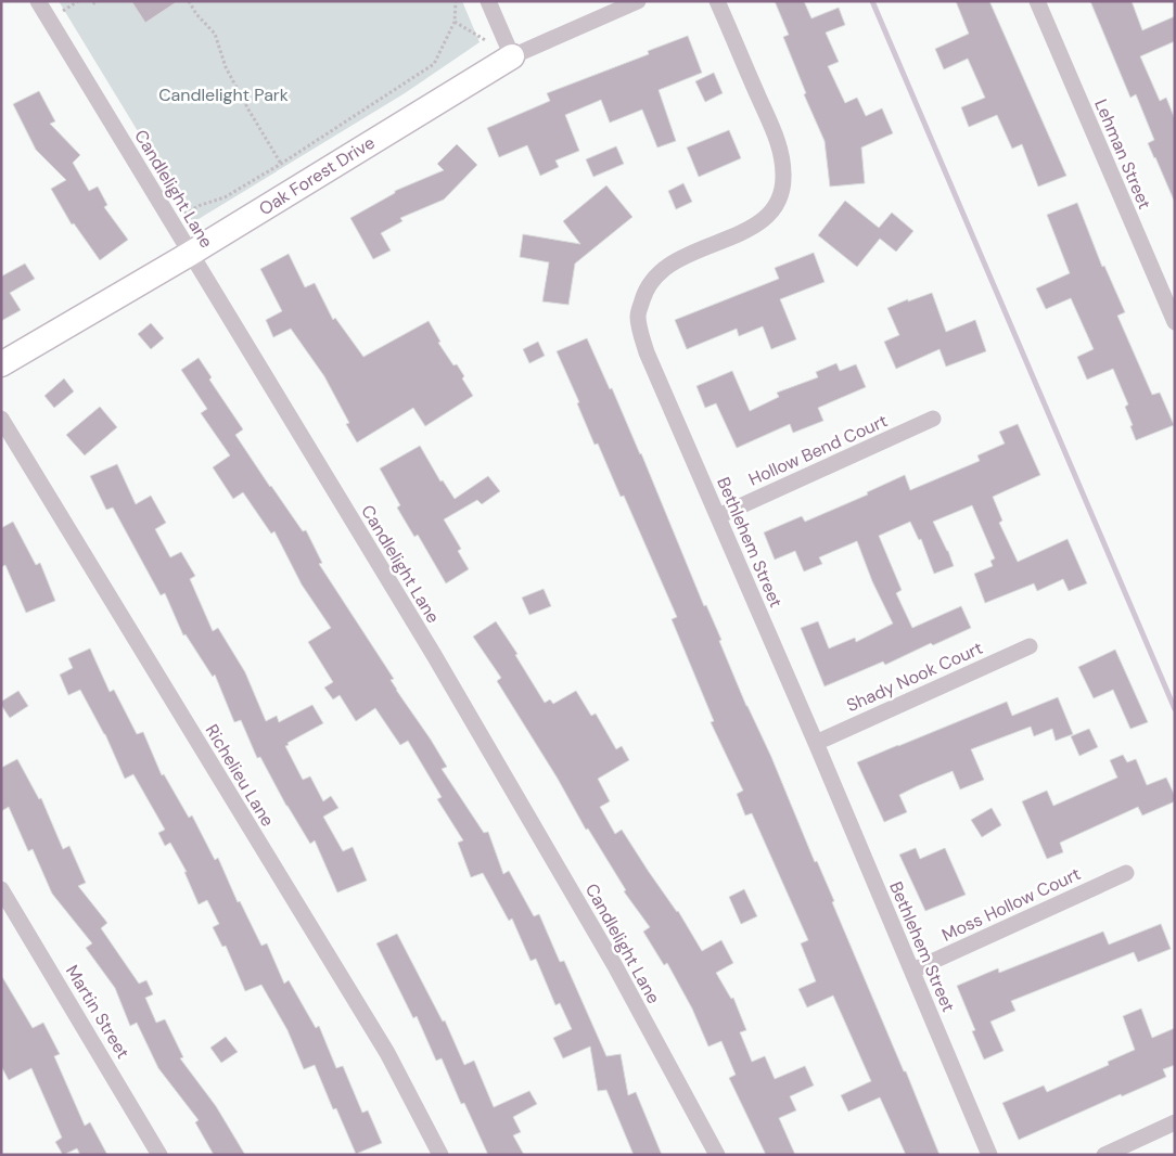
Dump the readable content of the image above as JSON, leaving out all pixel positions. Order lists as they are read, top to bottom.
{
  "streets": {
    "street": [
      "Lehman Street",
      "Oak Forest Drive",
      "Candlelight Lane",
      "Hollow Bend Court",
      "Bethlehem Street",
      "Shady Nook Court",
      "Richelieu Lane",
      "Moss Hollow Court",
      "Martin Street"
    ]
  },
  "crossings": [
    ["Oak Forest Drive", "Candlelight Lane"],
    ["Hollow Bend Court", "Bethlehem Street"],
    ["Bethlehem Street", "Shady Nook Court"],
    ["Bethlehem Street", "Moss Hollow Court"]
  ],
  "parks": ["Candlelight Park"]
}
